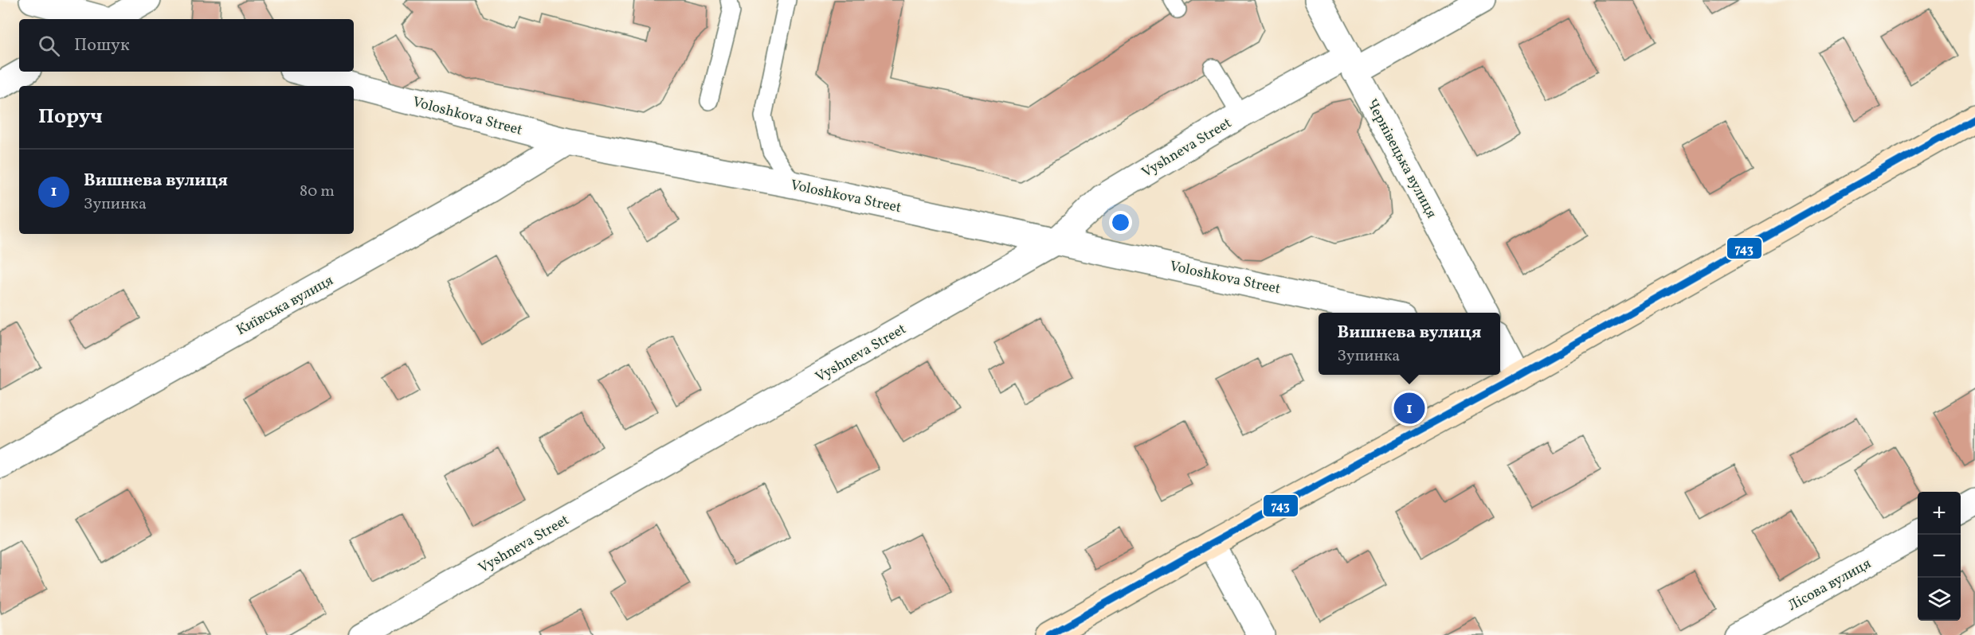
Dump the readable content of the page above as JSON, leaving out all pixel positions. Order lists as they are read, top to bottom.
{
  "streets": {
    "street": [
      "Voloshkova Street",
      "Vyshneva Street",
      "Чернівецька вулиця",
      "Київська вулиця",
      "Лісова вулиця"
    ]
  },
  "crossings": [
    ["Voloshkova Street", "Vyshneva Street"],
    ["Voloshkova Street", "Київська вулиця"],
    ["Vyshneva Street", "Чернівецька вулиця"]
  ],
  "lines": ["transit line 743"],
  "page": {
    "search": "Пошук",
    "heading": "Поруч",
    "list": [
      {
        "mark": "1",
        "name": "Вишнева вулиця",
        "note": "Зупинка",
        "value": "80 m"
      }
    ],
    "popup": ["Вишнева вулиця", "Зупинка"],
    "pins": "1",
    "map_buttons": ["+", "−"]
  }
}
